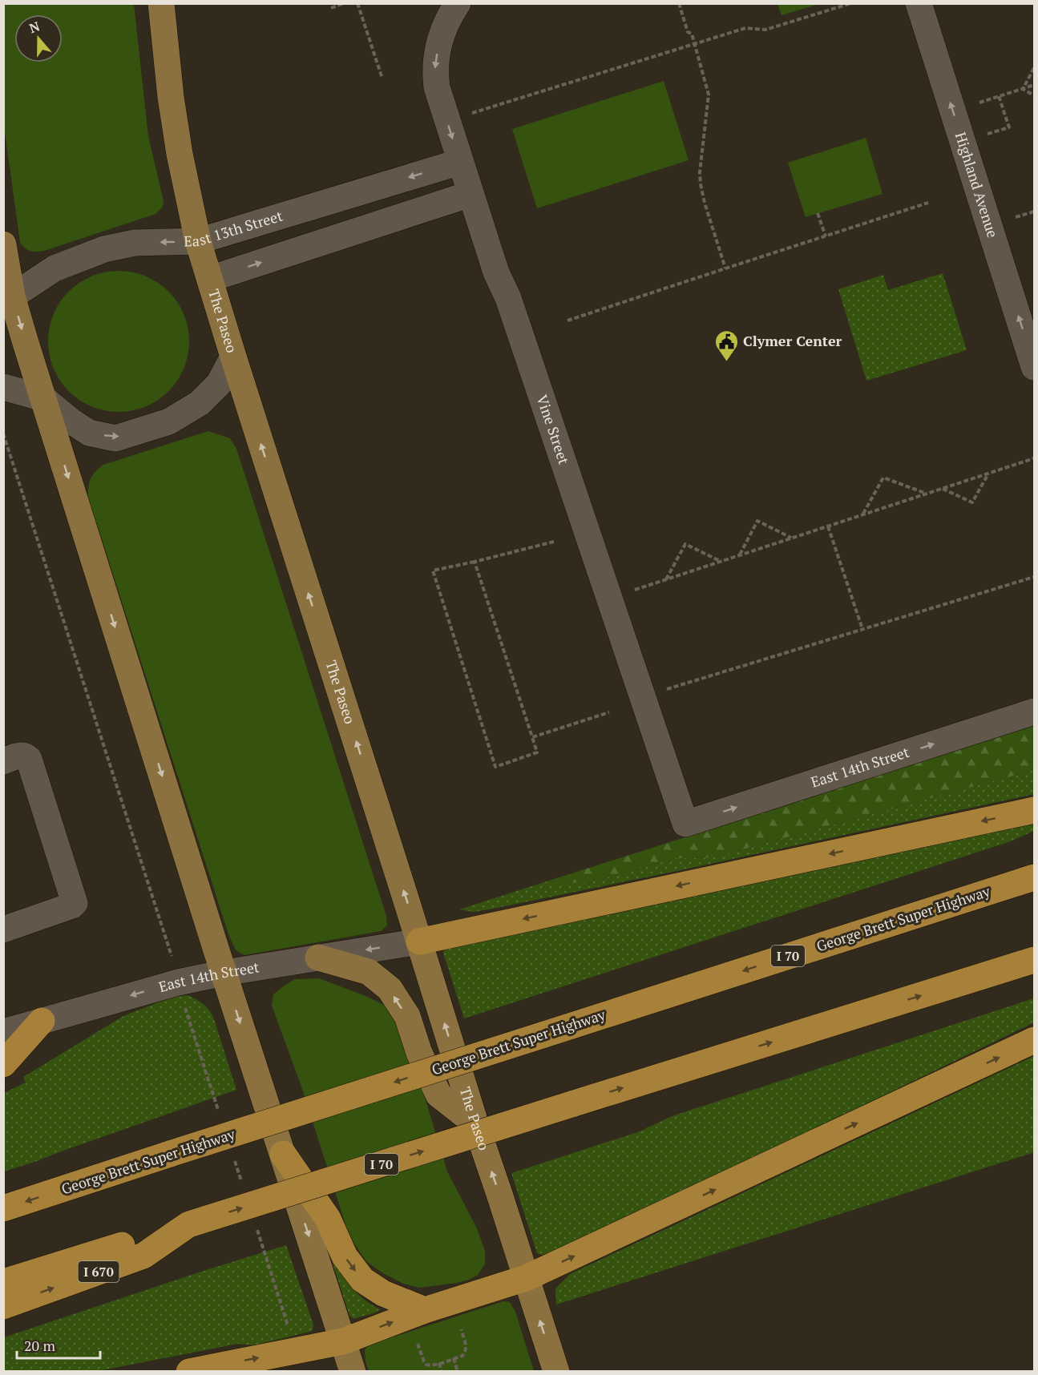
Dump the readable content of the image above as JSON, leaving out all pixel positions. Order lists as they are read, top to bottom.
{
  "streets": {
    "highway": ["George Brett Super Highway", "I 70", "I 670"],
    "main road": ["The Paseo"],
    "street": [
      "Highland Avenue",
      "East 13th Street",
      "Vine Street",
      "East 14th Street"
    ]
  },
  "crossings": [
    ["East 13th Street", "The Paseo"],
    ["East 13th Street", "Vine Street"],
    ["The Paseo", "East 14th Street"],
    ["Vine Street", "East 14th Street"],
    ["I 70", "I 670"]
  ],
  "one_way": ["Highland Avenue"],
  "places": {
    "public building": ["Clymer Center"]
  },
  "scale_bar": "20 m",
  "north": "top"
}
